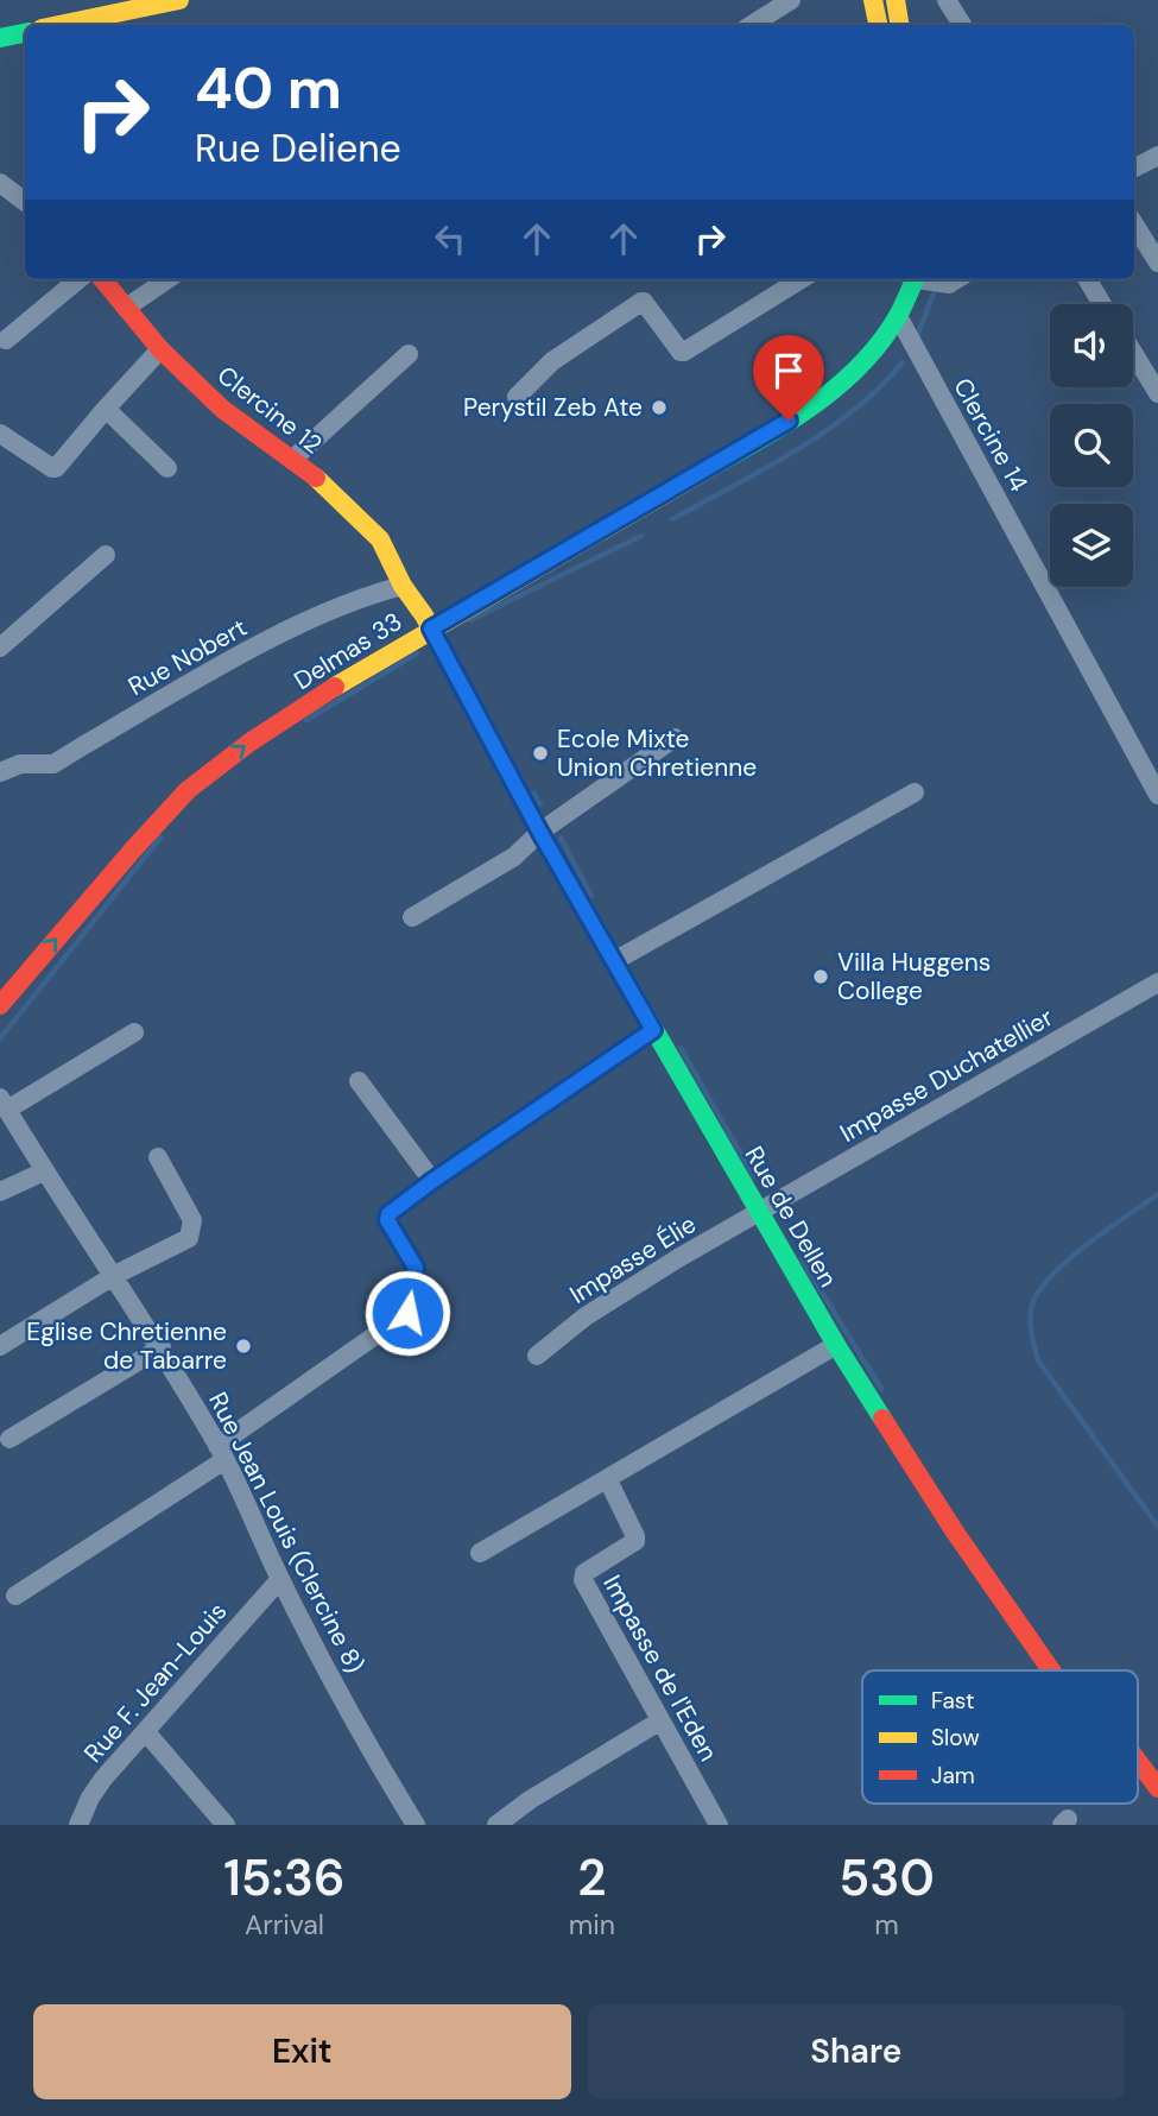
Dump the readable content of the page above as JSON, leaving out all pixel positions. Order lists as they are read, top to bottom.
{
  "streets": {
    "main road": ["Clercine 12", "Delmas 33", "Rue de Dellen"],
    "street": [
      "Clercine 14",
      "Rue Nobert",
      "Impasse Duchatellier",
      "Impasse Élie",
      "Rue Jean Louis (Clercine 8)",
      "Impasse de l'Eden",
      "Rue F. Jean-Louis"
    ]
  },
  "crossings": [
    ["Clercine 12", "Delmas 33"],
    ["Clercine 12", "Rue Nobert"],
    ["Clercine 12", "Rue de Dellen"],
    ["Clercine 14", "Delmas 33"],
    ["Delmas 33", "Rue de Dellen"],
    ["Impasse Duchatellier", "Rue de Dellen"],
    ["Impasse Duchatellier", "Impasse Élie"],
    ["Rue de Dellen", "Impasse Élie"],
    ["Rue Jean Louis (Clercine 8)", "Rue F. Jean-Louis"]
  ],
  "places": [
    "Perystil Zeb Ate",
    "Ecole Mixte Union Chretienne",
    "Villa Huggens College",
    "Eglise Chretienne de Tabarre"
  ],
  "legend": ["Fast", "Slow", "Jam"],
  "page": {
    "turn": ["40 m", "Rue Deliene"],
    "eta": [
      "15:36",
      "Arrival",
      "2",
      "min",
      "530",
      "m"
    ],
    "buttons": ["Exit", "Share"]
  }
}
